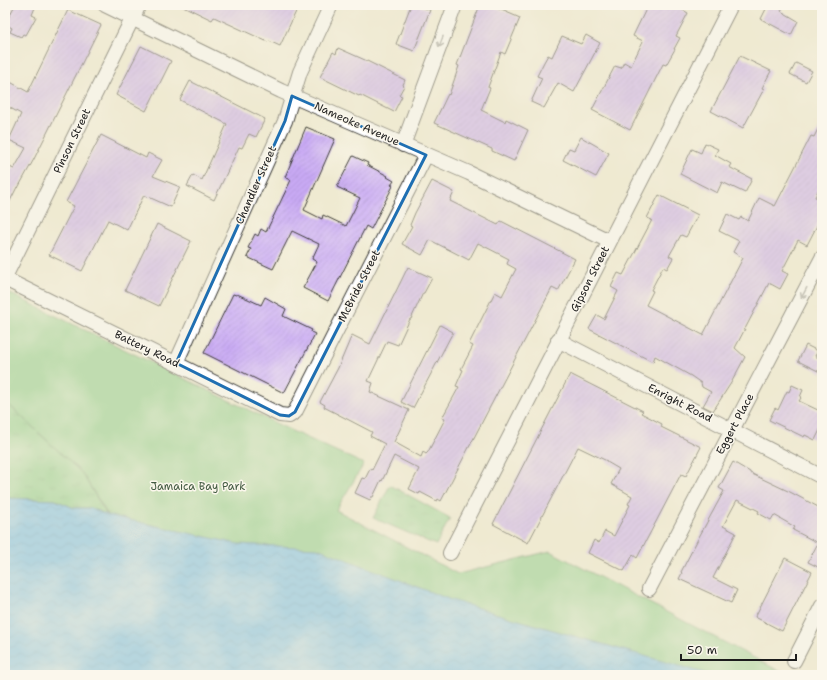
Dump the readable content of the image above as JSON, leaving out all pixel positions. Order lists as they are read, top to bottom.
{
  "streets": {
    "street": [
      "Nameoke Avenue",
      "Pinson Street",
      "Chandler Street",
      "Gipson Street",
      "McBride Street",
      "Battery Road",
      "Enright Road",
      "Eggert Place"
    ]
  },
  "crossings": [
    ["Nameoke Avenue", "Pinson Street"],
    ["Nameoke Avenue", "Chandler Street"],
    ["Nameoke Avenue", "Gipson Street"],
    ["Nameoke Avenue", "McBride Street"],
    ["Pinson Street", "Battery Road"],
    ["Chandler Street", "Battery Road"],
    ["Gipson Street", "Enright Road"],
    ["McBride Street", "Battery Road"],
    ["Enright Road", "Eggert Place"]
  ],
  "one_way": ["Eggert Place"],
  "parks": ["Jamaica Bay Park"],
  "scale_bar": "50 m"
}
